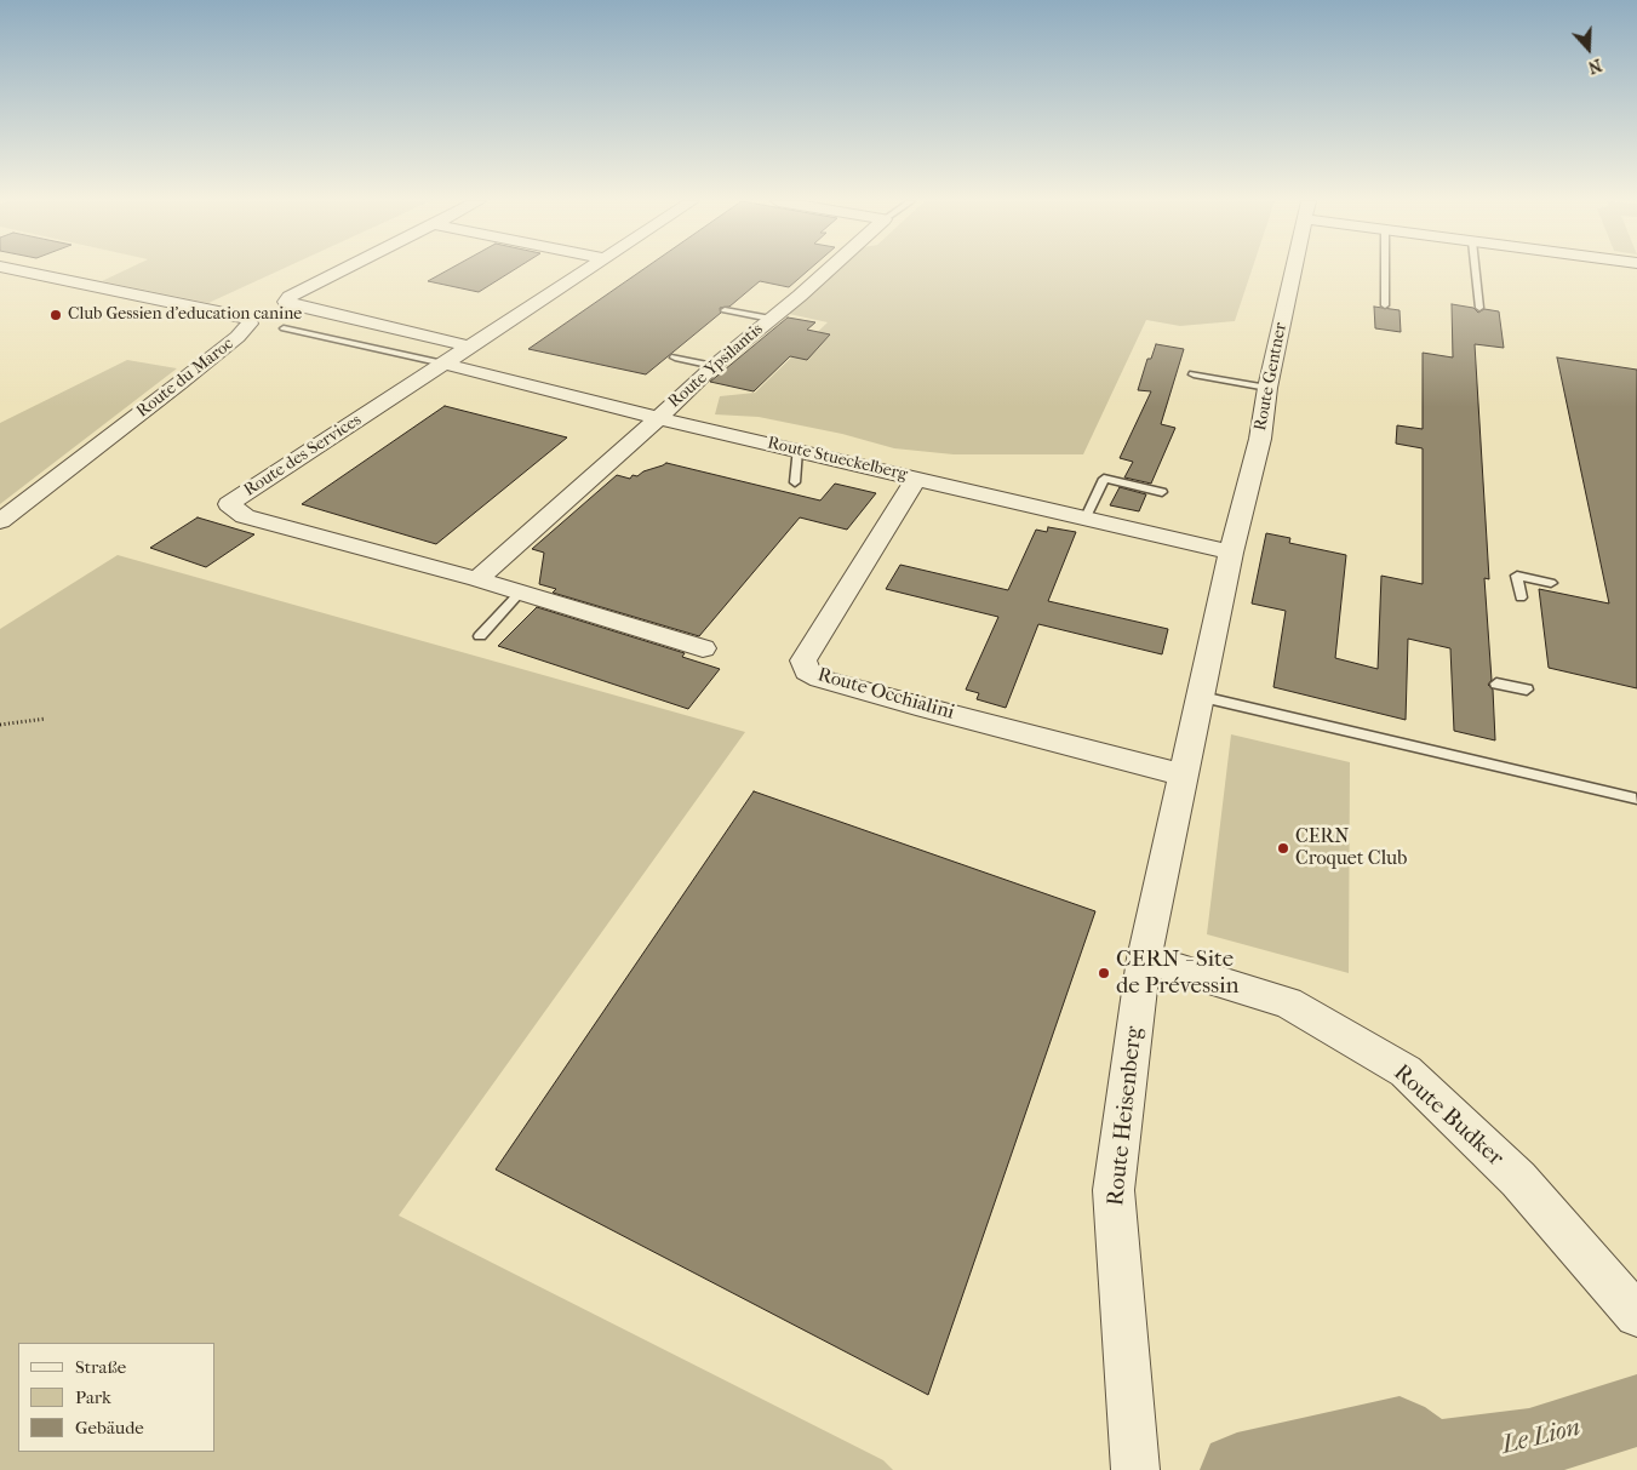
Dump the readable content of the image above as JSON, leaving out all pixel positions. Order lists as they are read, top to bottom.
{
  "streets": {
    "street": [
      "Route Ypsilantis",
      "Route Gentner",
      "Route du Maroc",
      "Route des Services",
      "Route Stueckelberg",
      "Route Occhialini",
      "Route Heisenberg",
      "Route Budker"
    ]
  },
  "crossings": [
    ["Route Ypsilantis", "Route Stueckelberg"],
    ["Route Gentner", "Route Stueckelberg"],
    ["Route Gentner", "Route Heisenberg"],
    ["Route des Services", "Route Stueckelberg"],
    ["Route Stueckelberg", "Route Occhialini"],
    ["Route Stueckelberg", "Route Heisenberg"],
    ["Route Occhialini", "Route Heisenberg"],
    ["Route Heisenberg", "Route Budker"]
  ],
  "water": ["Le Lion"],
  "places": ["Club Gessien d'education canine", "CERN Croquet Club", "CERN - Site de Prévessin"],
  "legend": ["Straße", "Park", "Gebäude"],
  "north": "bottom"
}
